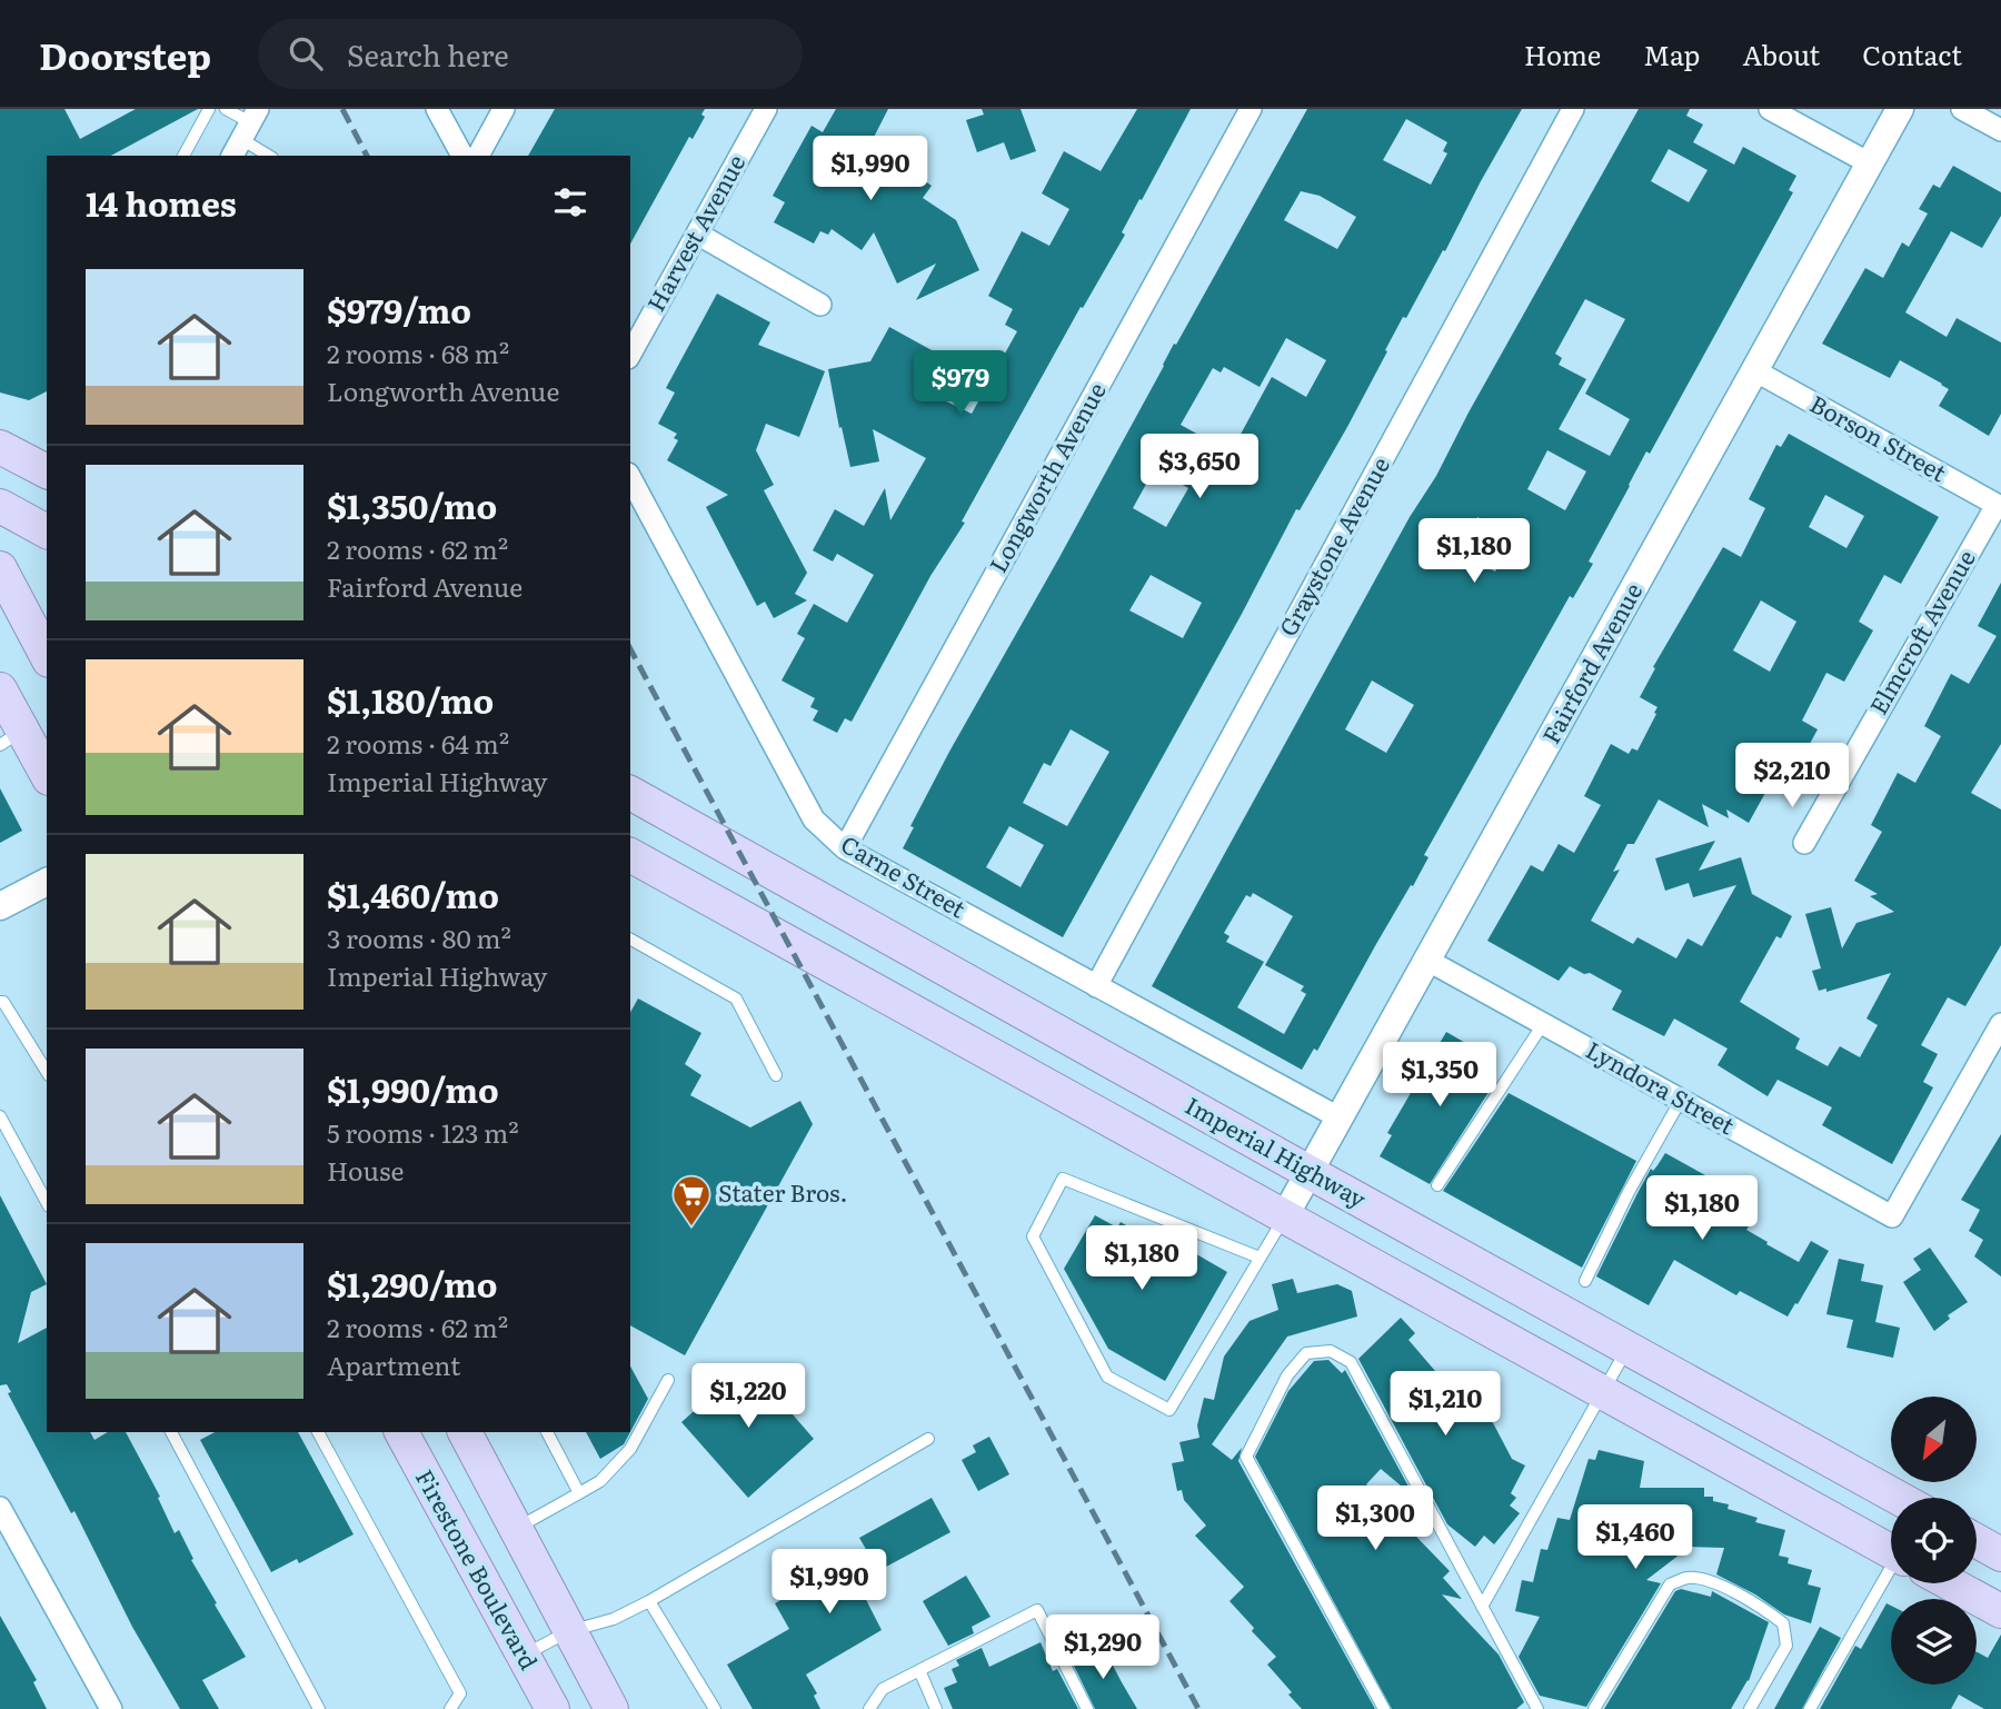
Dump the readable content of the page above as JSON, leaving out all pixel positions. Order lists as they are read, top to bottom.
{
  "streets": {
    "main road": ["Imperial Highway", "Firestone Boulevard"],
    "street": [
      "Harvest Avenue",
      "Borson Street",
      "Longworth Avenue",
      "Graystone Avenue",
      "Elmcroft Avenue",
      "Fairford Avenue",
      "Carne Street",
      "Lyndora Street"
    ]
  },
  "crossings": [
    ["Borson Street", "Elmcroft Avenue"],
    ["Borson Street", "Fairford Avenue"],
    ["Longworth Avenue", "Carne Street"],
    ["Graystone Avenue", "Carne Street"],
    ["Fairford Avenue", "Carne Street"],
    ["Fairford Avenue", "Lyndora Street"],
    ["Fairford Avenue", "Imperial Highway"]
  ],
  "places": {
    "supermarket": ["Stater Bros."]
  },
  "north": "bottom left",
  "page": {
    "header": "Doorstep",
    "search": "Search here",
    "nav": [
      "Home",
      "Map",
      "About",
      "Contact"
    ],
    "price": [
      "$1,990",
      "$979",
      "$3,650",
      "$1,180",
      "$2,210",
      "$1,350",
      "$1,180",
      "$1,180",
      "$1,220",
      "$1,210",
      "$1,300",
      "$1,460",
      "$1,990",
      "$1,290"
    ],
    "heading": "14 homes",
    "list": [
      {
        "name": "$979/mo",
        "note": "2 rooms · 68 m² · Longworth Avenue"
      },
      {
        "name": "$1,350/mo",
        "note": "2 rooms · 62 m² · Fairford Avenue"
      },
      {
        "name": "$1,180/mo",
        "note": "2 rooms · 64 m² · Imperial Highway"
      },
      {
        "name": "$1,460/mo",
        "note": "3 rooms · 80 m² · Imperial Highway"
      },
      {
        "name": "$1,990/mo",
        "note": "5 rooms · 123 m² · House"
      },
      {
        "name": "$1,290/mo",
        "note": "2 rooms · 62 m² · Apartment"
      }
    ]
  }
}
